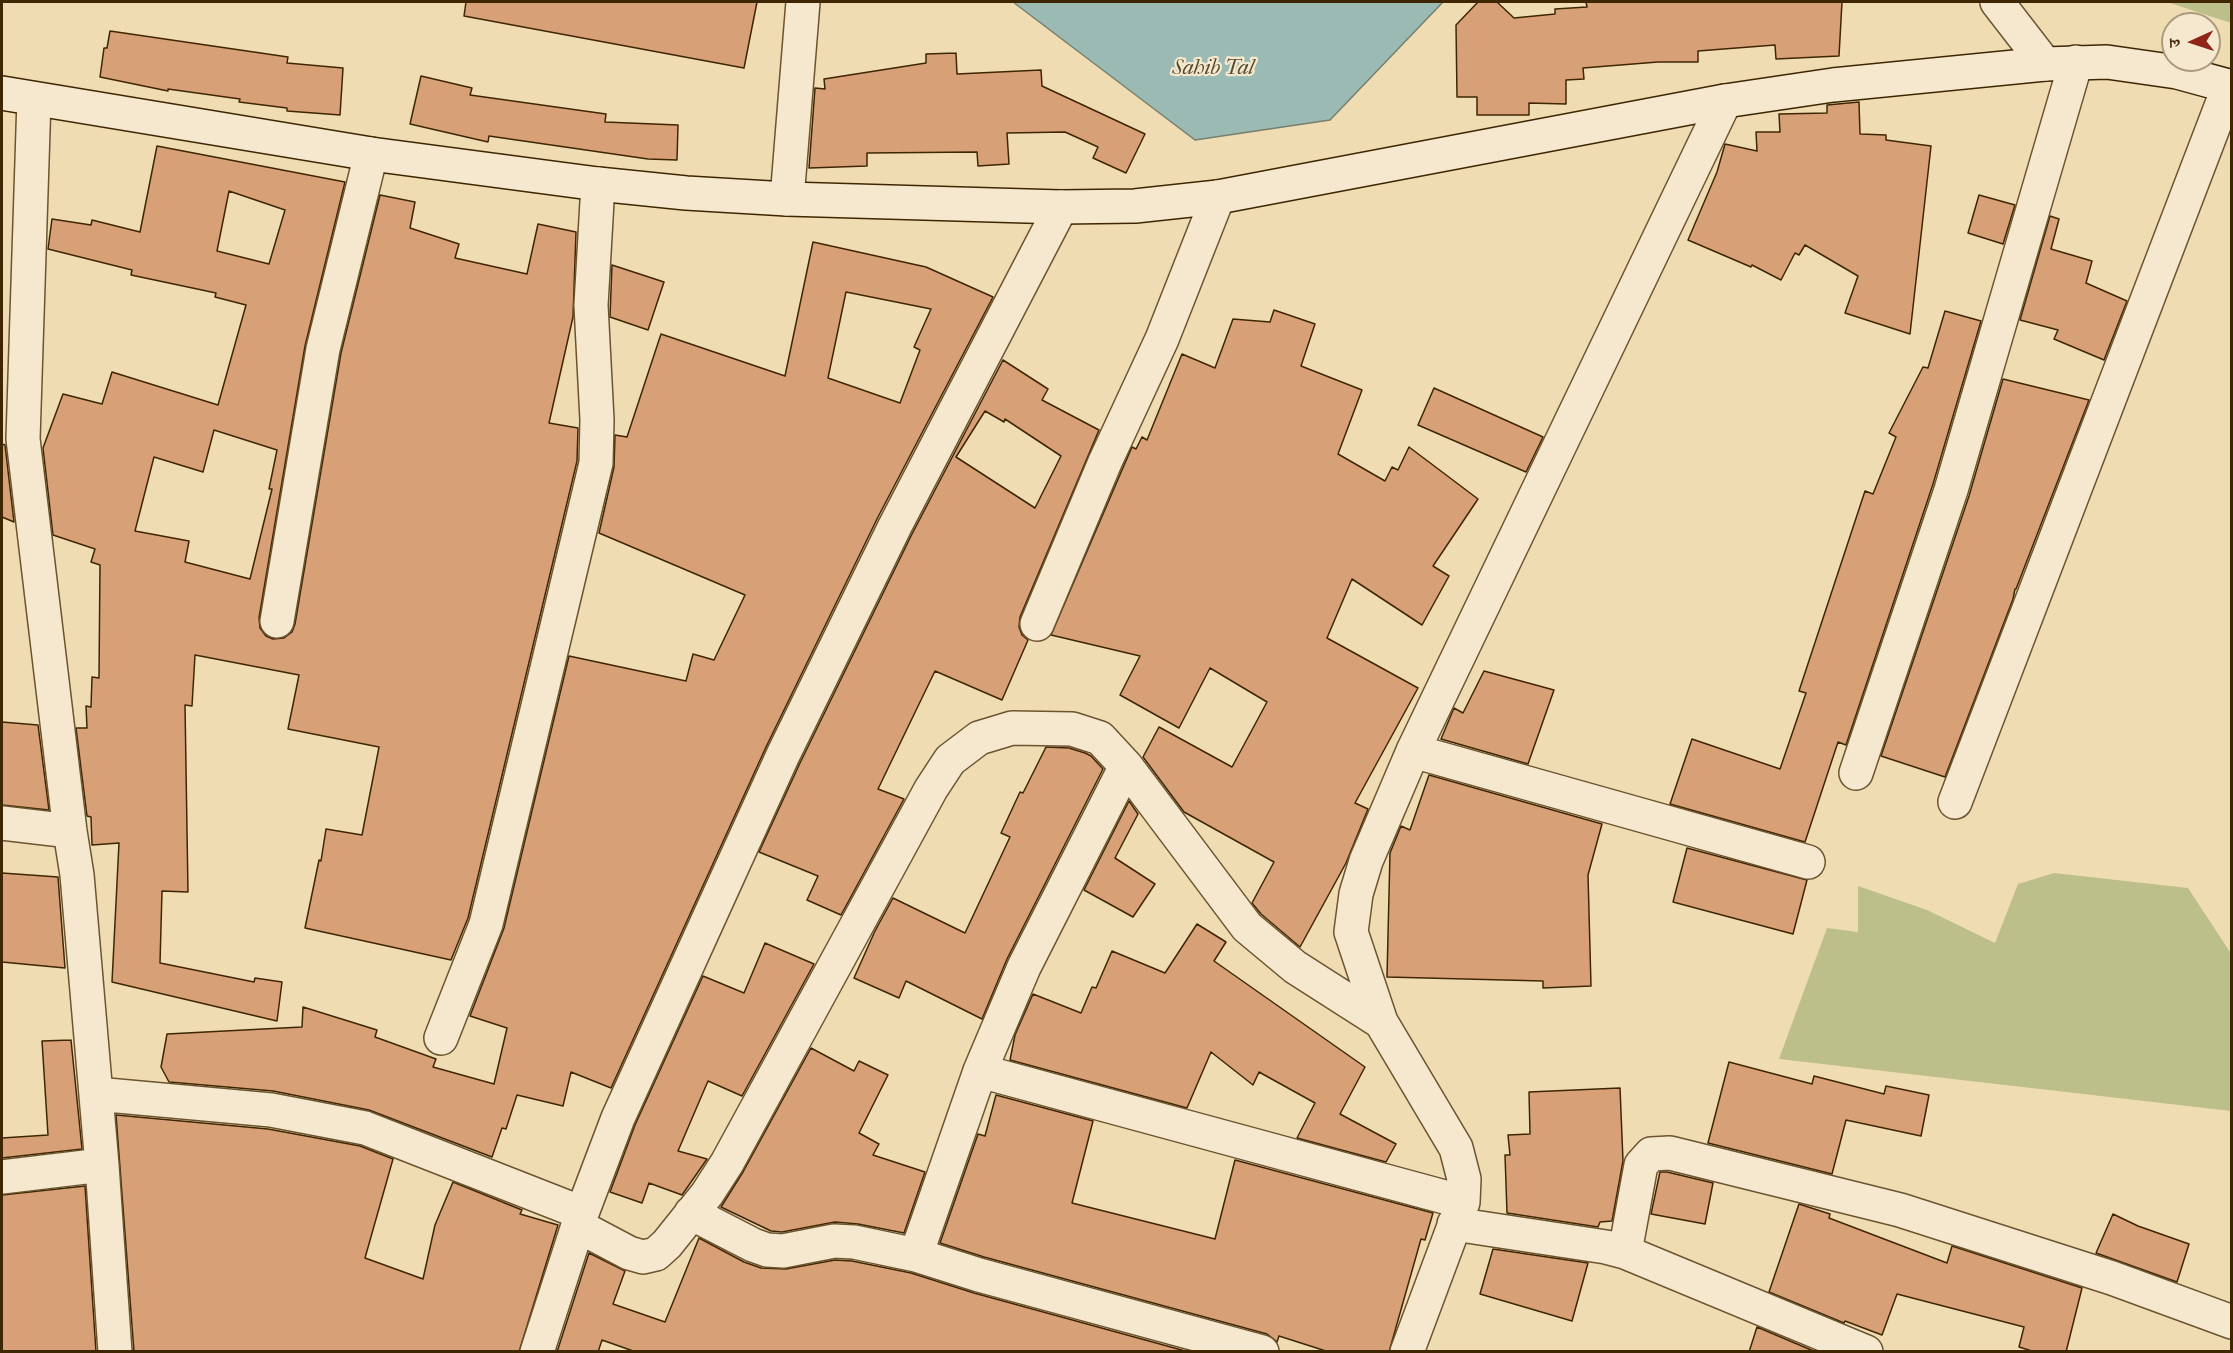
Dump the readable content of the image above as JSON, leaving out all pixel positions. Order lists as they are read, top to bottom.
{
  "water": ["Sahib Tal"],
  "north": "left"
}
